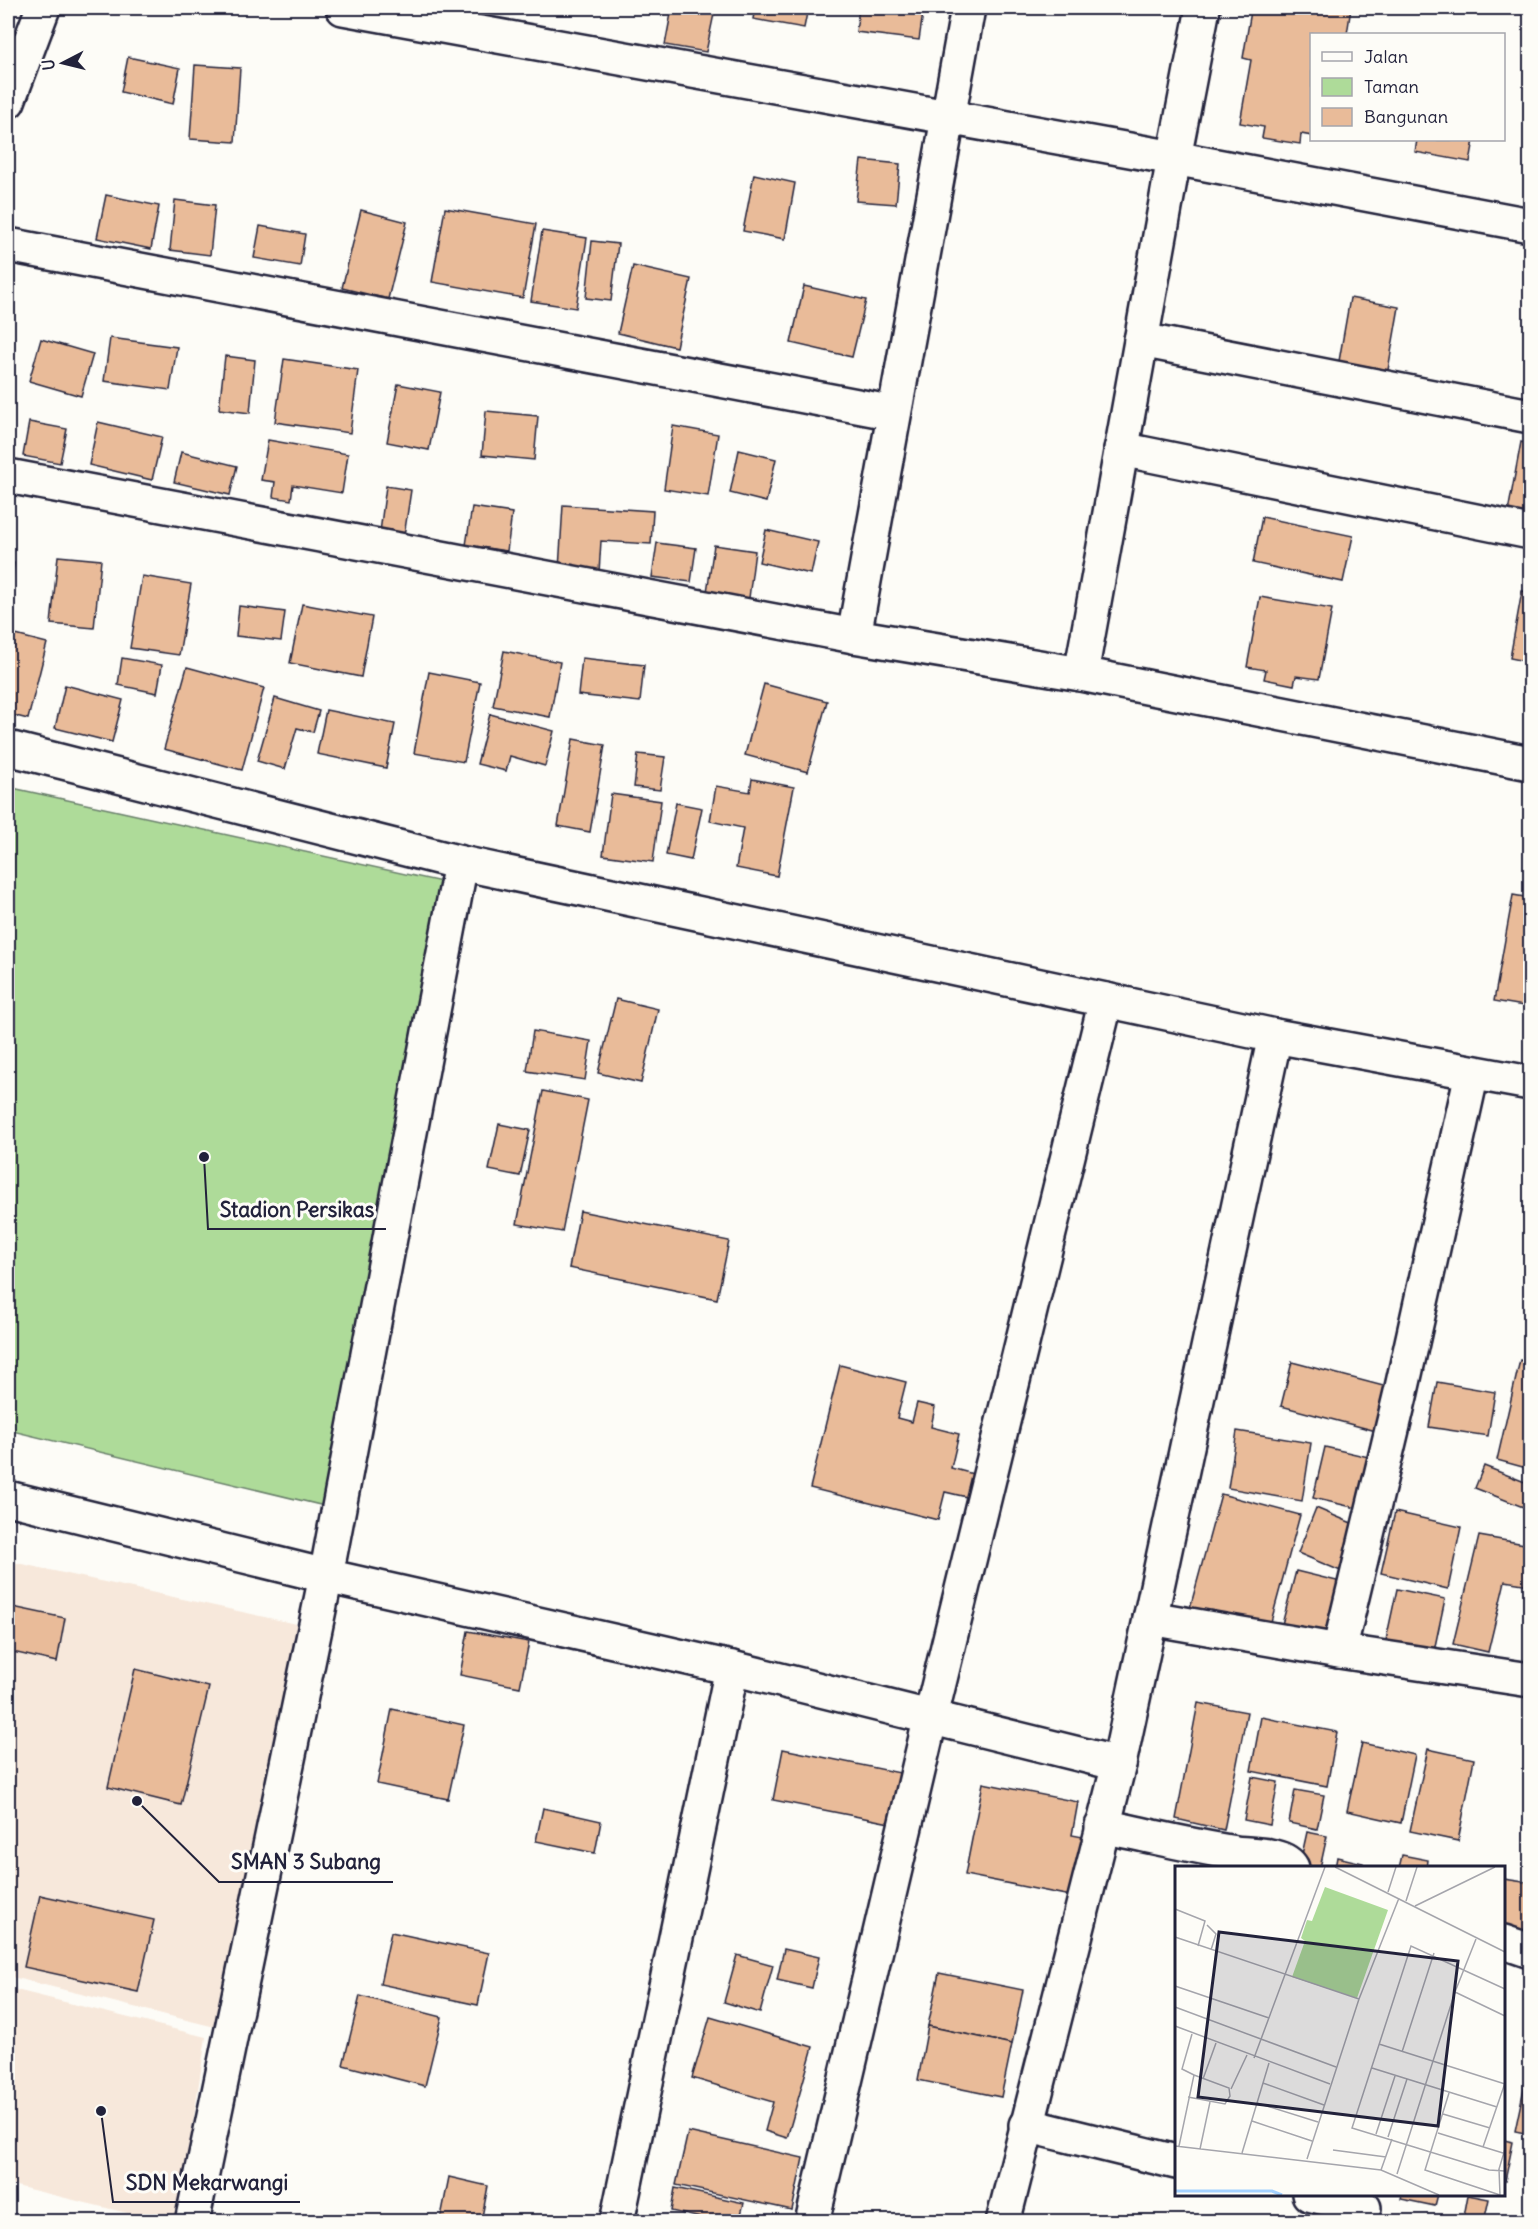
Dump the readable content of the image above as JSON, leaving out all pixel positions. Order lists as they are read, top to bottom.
{
  "places": ["Stadion Persikas", "SMAN 3 Subang", "SDN Mekarwangi"],
  "legend": ["Jalan", "Taman", "Bangunan"],
  "north": "left"
}
